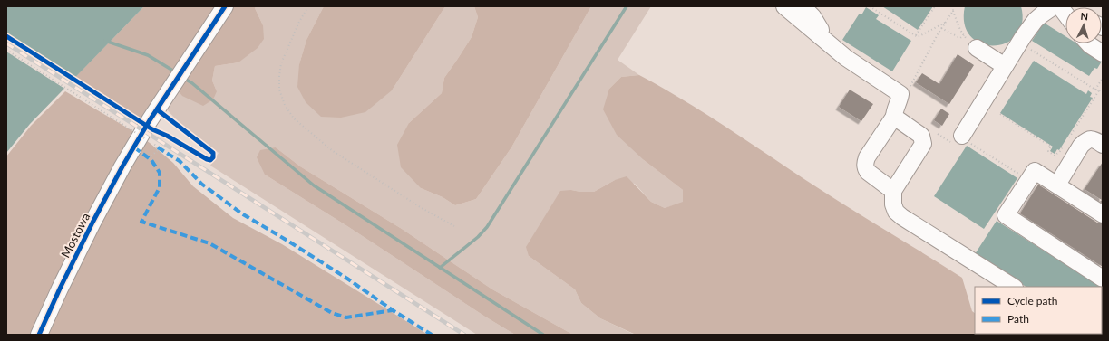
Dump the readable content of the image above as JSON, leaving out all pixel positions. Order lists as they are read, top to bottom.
{
  "streets": {
    "street": ["Mostowa"]
  },
  "legend": ["Cycle path", "Path"],
  "north": "top"
}
